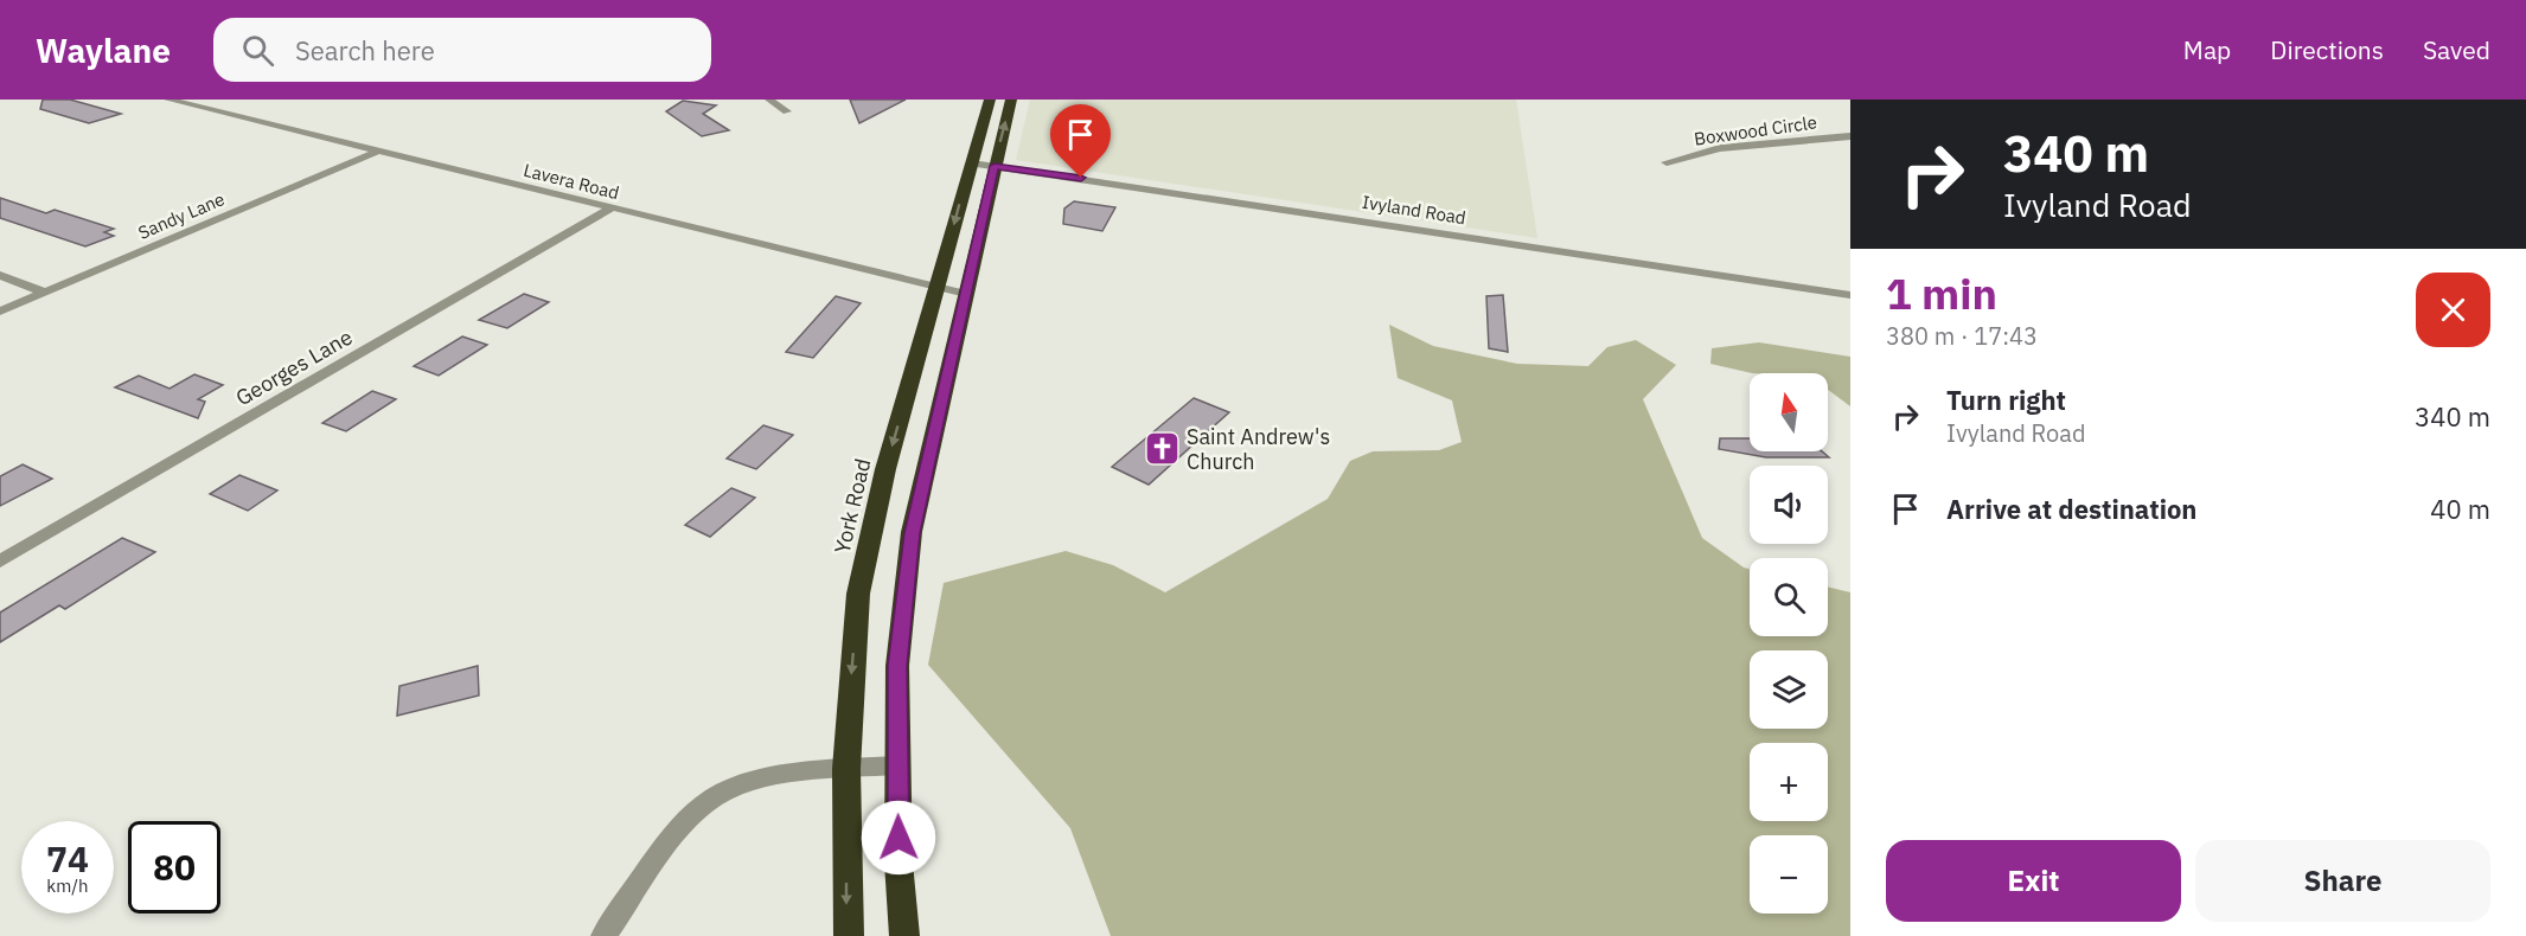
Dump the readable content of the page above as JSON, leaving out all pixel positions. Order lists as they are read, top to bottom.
{
  "streets": {
    "highway": ["York Road"],
    "street": [
      "Boxwood Circle",
      "Lavera Road",
      "Ivyland Road",
      "Sandy Lane",
      "Georges Lane"
    ]
  },
  "crossings": [
    ["Lavera Road", "Sandy Lane"],
    ["Lavera Road", "Georges Lane"],
    ["Lavera Road", "York Road"],
    ["Ivyland Road", "York Road"]
  ],
  "places": {
    "church": ["Saint Andrew's Church"]
  },
  "north": "top",
  "page": {
    "header": "Waylane",
    "search": "Search here",
    "nav": ["Map", "Directions", "Saved"],
    "turn": ["340 m", "Ivyland Road"],
    "heading": ["1 min", "380 m · 17:43"],
    "list": [
      {
        "name": "Turn right",
        "note": "Ivyland Road",
        "value": "340 m"
      },
      {
        "name": "Arrive at destination",
        "value": "40 m"
      }
    ],
    "map_buttons": ["+", "−"],
    "speed": "74 km/h",
    "limit": "80",
    "buttons": ["Exit", "Share"]
  }
}
